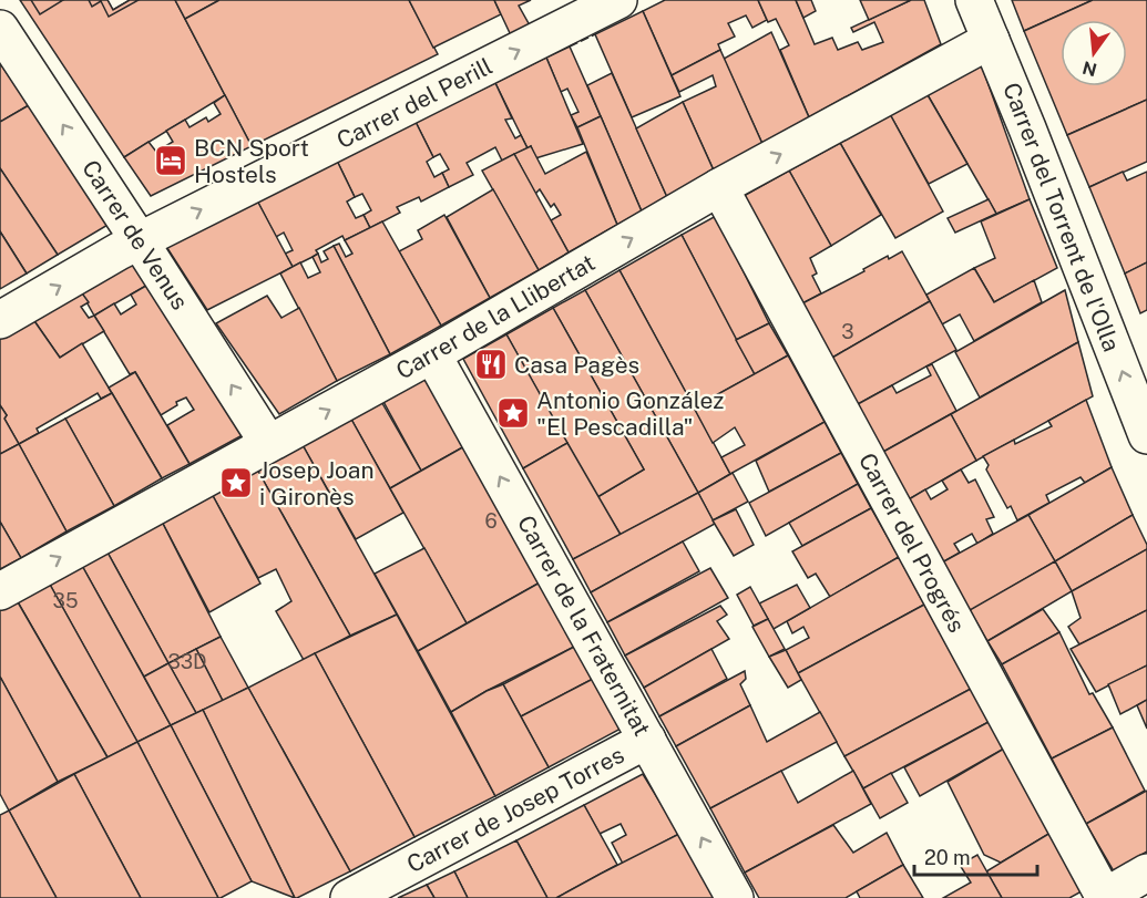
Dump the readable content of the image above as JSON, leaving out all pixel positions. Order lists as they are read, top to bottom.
{
  "streets": {
    "street": [
      "Carrer del Perill",
      "Carrer del Torrent de l'Olla",
      "Carrer de Venus",
      "Carrer de la Llibertat",
      "Carrer del Progrés",
      "Carrer de la Fraternitat",
      "Carrer de Josep Torres"
    ]
  },
  "crossings": [
    ["Carrer del Perill", "Carrer de Venus"],
    ["Carrer del Torrent de l'Olla", "Carrer de la Llibertat"],
    ["Carrer de Venus", "Carrer de la Llibertat"],
    ["Carrer de la Llibertat", "Carrer del Progrés"],
    ["Carrer de la Llibertat", "Carrer de la Fraternitat"],
    ["Carrer de la Fraternitat", "Carrer de Josep Torres"]
  ],
  "one_way": [
    "Carrer del Perill",
    "Carrer del Torrent de l'Olla",
    "Carrer de Venus",
    "Carrer de la Llibertat",
    "Carrer de la Fraternitat"
  ],
  "places": {
    "hotel": ["BCN Sport Hostels"],
    "restaurant": ["Casa Pagès"],
    "place": ["Antonio González \"El Pescadilla\"", "Josep Joan i Gironès"]
  },
  "house_numbers": [
    "3",
    "6",
    "35",
    "33D"
  ],
  "scale_bar": "20 m",
  "north": "bottom"
}
